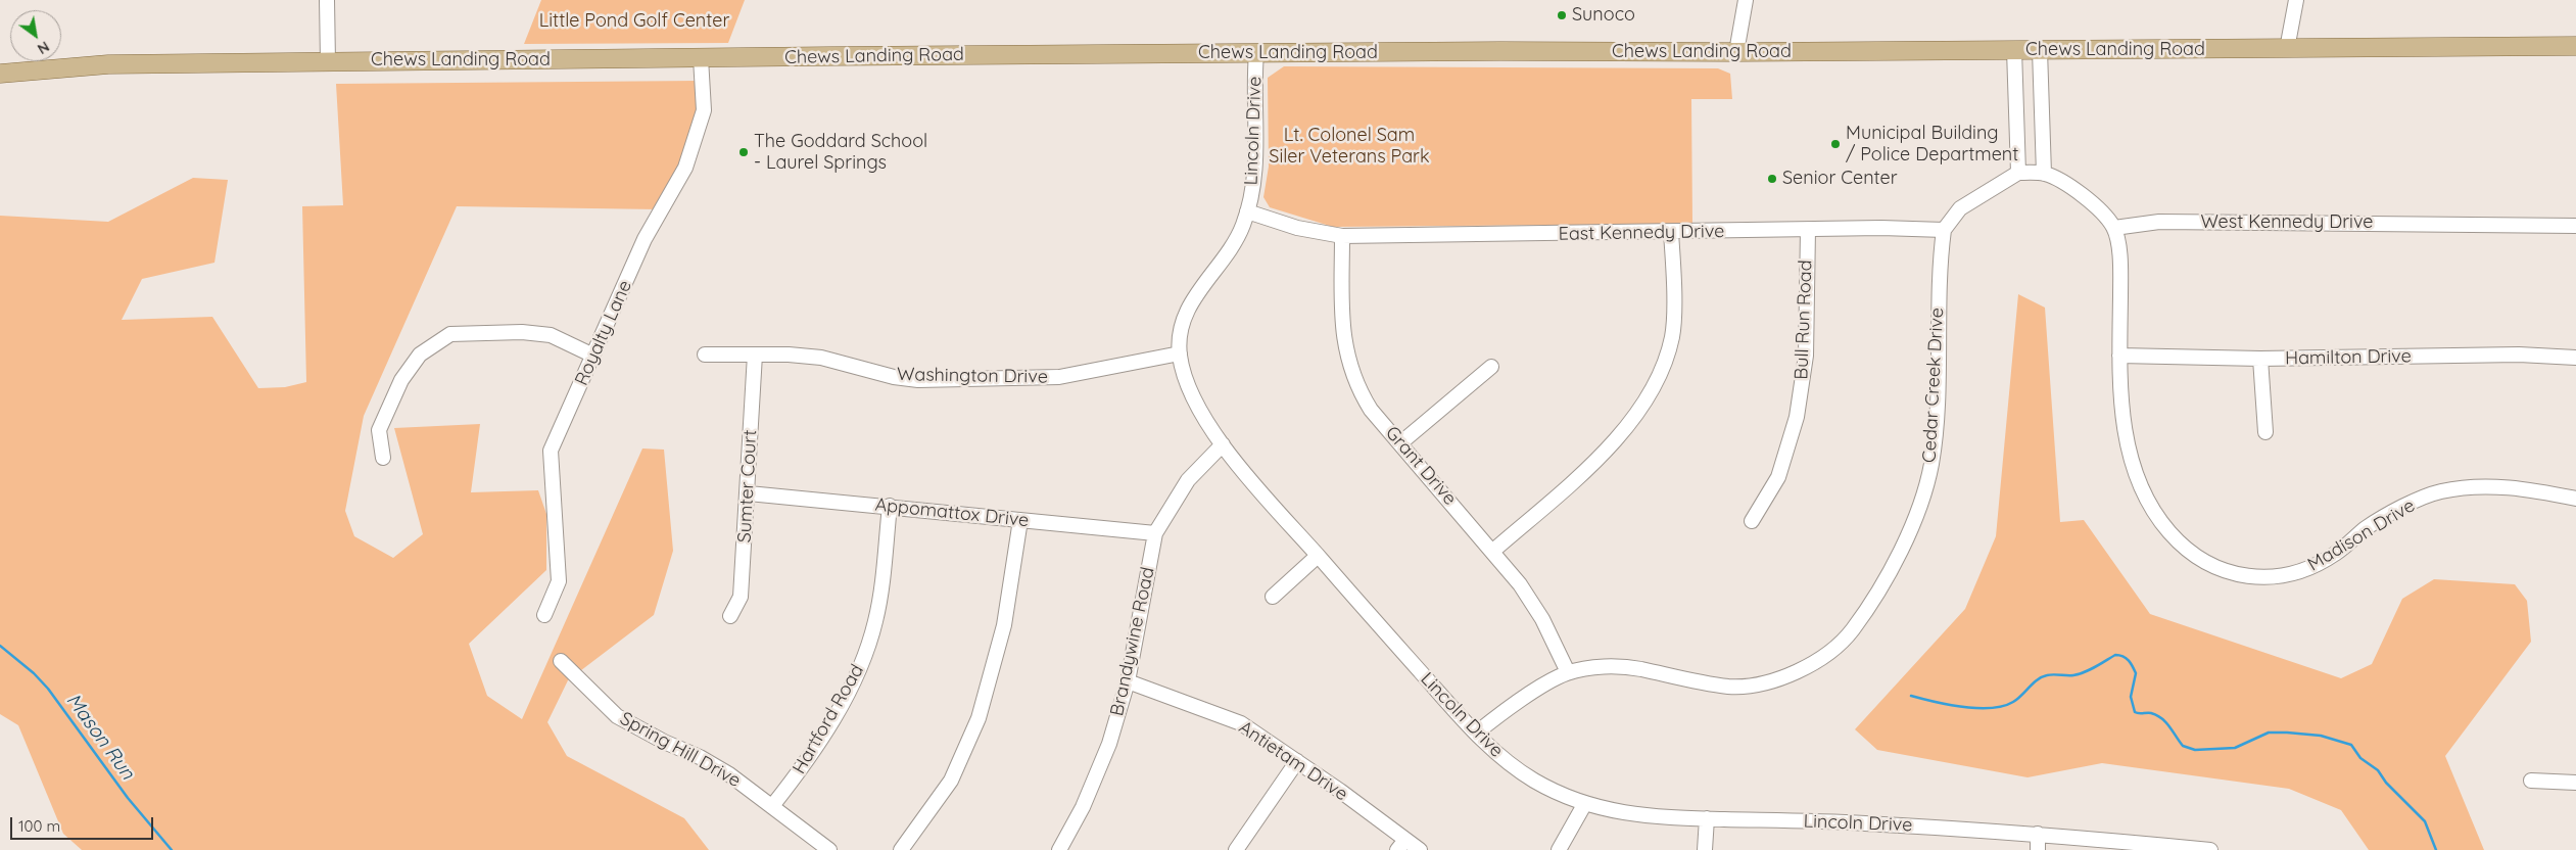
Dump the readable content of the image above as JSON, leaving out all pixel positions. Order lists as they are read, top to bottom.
{
  "streets": {
    "main road": ["Chews Landing Road"],
    "street": [
      "Lincoln Drive",
      "West Kennedy Drive",
      "East Kennedy Drive",
      "Bull Run Road",
      "Royalty Lane",
      "Hamilton Drive",
      "Washington Drive",
      "Cedar Creek Drive",
      "Grant Drive",
      "Sumter Court",
      "Appomattox Drive",
      "Madison Drive",
      "Brandywine Road",
      "Hartford Road",
      "Spring Hill Drive",
      "Antietam Drive"
    ]
  },
  "crossings": [
    ["Chews Landing Road", "Lincoln Drive"],
    ["Chews Landing Road", "Royalty Lane"],
    ["Lincoln Drive", "East Kennedy Drive"],
    ["Lincoln Drive", "Washington Drive"],
    ["Lincoln Drive", "Cedar Creek Drive"],
    ["Lincoln Drive", "Brandywine Road"],
    ["West Kennedy Drive", "Madison Drive"],
    ["East Kennedy Drive", "Bull Run Road"],
    ["East Kennedy Drive", "Cedar Creek Drive"],
    ["East Kennedy Drive", "Grant Drive"],
    ["Hamilton Drive", "Madison Drive"],
    ["Washington Drive", "Sumter Court"],
    ["Cedar Creek Drive", "Grant Drive"],
    ["Sumter Court", "Appomattox Drive"],
    ["Appomattox Drive", "Brandywine Road"],
    ["Appomattox Drive", "Hartford Road"],
    ["Brandywine Road", "Antietam Drive"],
    ["Hartford Road", "Spring Hill Drive"]
  ],
  "water": ["Mason Run"],
  "parks": ["Little Pond Golf Center", "Lt. Colonel Sam Siler Veterans Park"],
  "places": [
    "Sunoco",
    "Municipal Building / Police Department",
    "The Goddard School - Laurel Springs",
    "Senior Center"
  ],
  "scale_bar": "100 m",
  "north": "bottom right"
}
